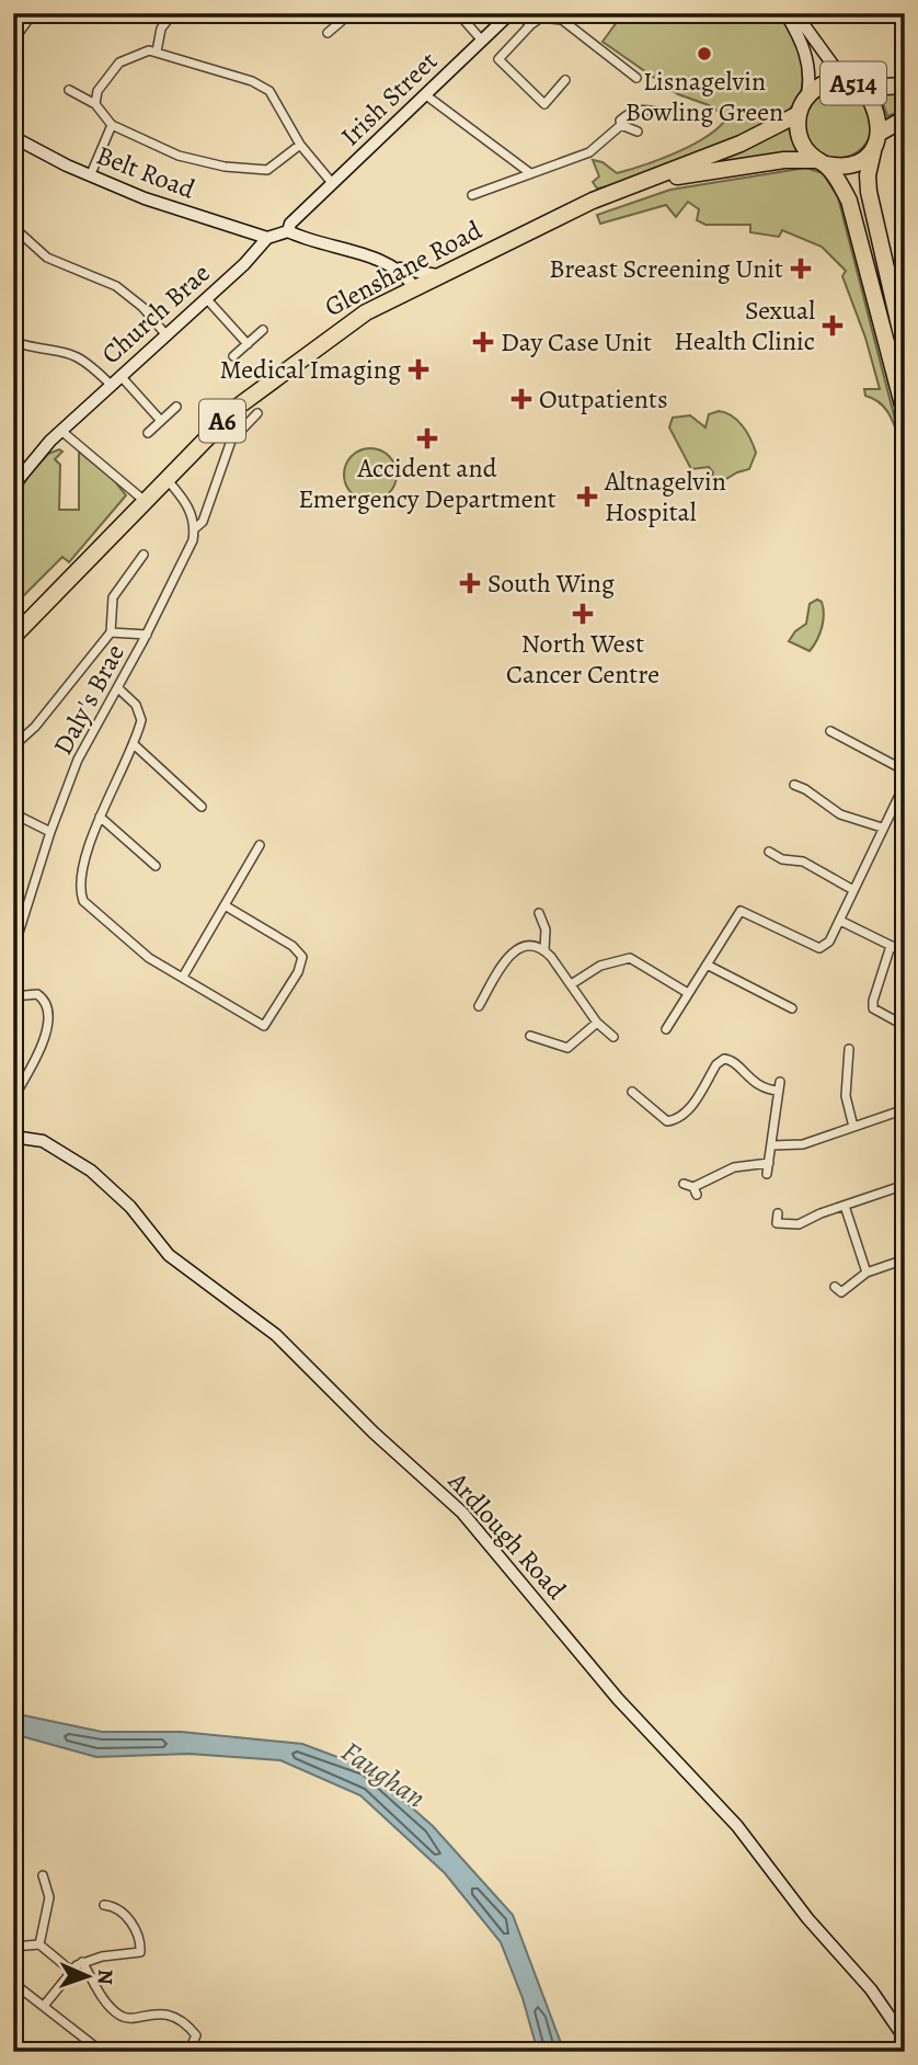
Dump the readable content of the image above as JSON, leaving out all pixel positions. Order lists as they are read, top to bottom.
{
  "streets": {
    "highway": ["A514", "Glenshane Road", "A6"],
    "street": [
      "Irish Street",
      "Belt Road",
      "Church Brae",
      "Daly's Brae",
      "Ardlough Road"
    ]
  },
  "crossings": [
    ["A514", "Glenshane Road"],
    ["Belt Road", "Church Brae"]
  ],
  "water": ["Faughan"],
  "places": {
    "other": ["Lisnagelvin Bowling Green"],
    "health": [
      "Breast Screening Unit",
      "Sexual Health Clinic",
      "Day Case Unit",
      "Medical Imaging",
      "Outpatients",
      "Accident and Emergency Department",
      "Altnagelvin Hospital",
      "South Wing",
      "North West Cancer Centre"
    ]
  },
  "north": "right"
}
